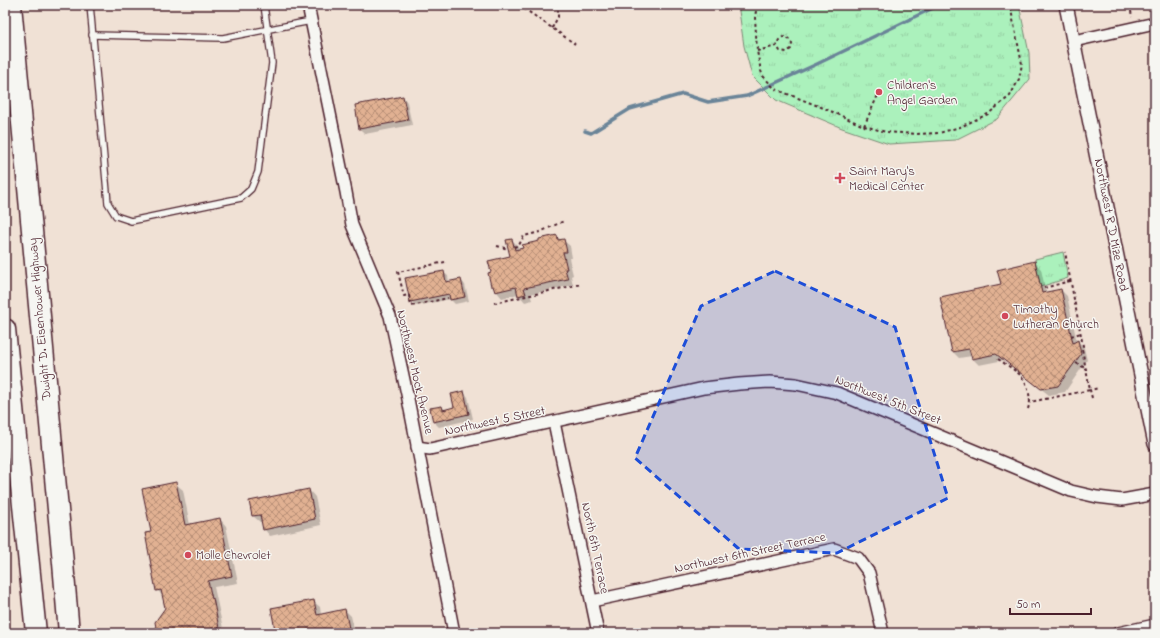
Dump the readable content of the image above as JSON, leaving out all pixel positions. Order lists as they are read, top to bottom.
{
  "streets": {
    "highway": ["Dwight D. Eisenhower Highway"],
    "street": [
      "Northwest R D Mize Road",
      "Northwest Mock Avenue",
      "Northwest 5th Street",
      "Northwest 5 Street",
      "North 6th Terrace",
      "Northwest 6th Street Terrace"
    ]
  },
  "crossings": [
    ["Northwest Mock Avenue", "Northwest 5 Street"],
    ["Northwest 5th Street", "Northwest 5 Street"],
    ["Northwest 5th Street", "North 6th Terrace"],
    ["Northwest 5 Street", "North 6th Terrace"],
    ["North 6th Terrace", "Northwest 6th Street Terrace"]
  ],
  "places": {
    "other": ["Children's Angel Garden", "Timothy Lutheran Church", "Molle Chevrolet"],
    "health": ["Saint Mary's Medical Center"]
  },
  "scale_bar": "50 m"
}
